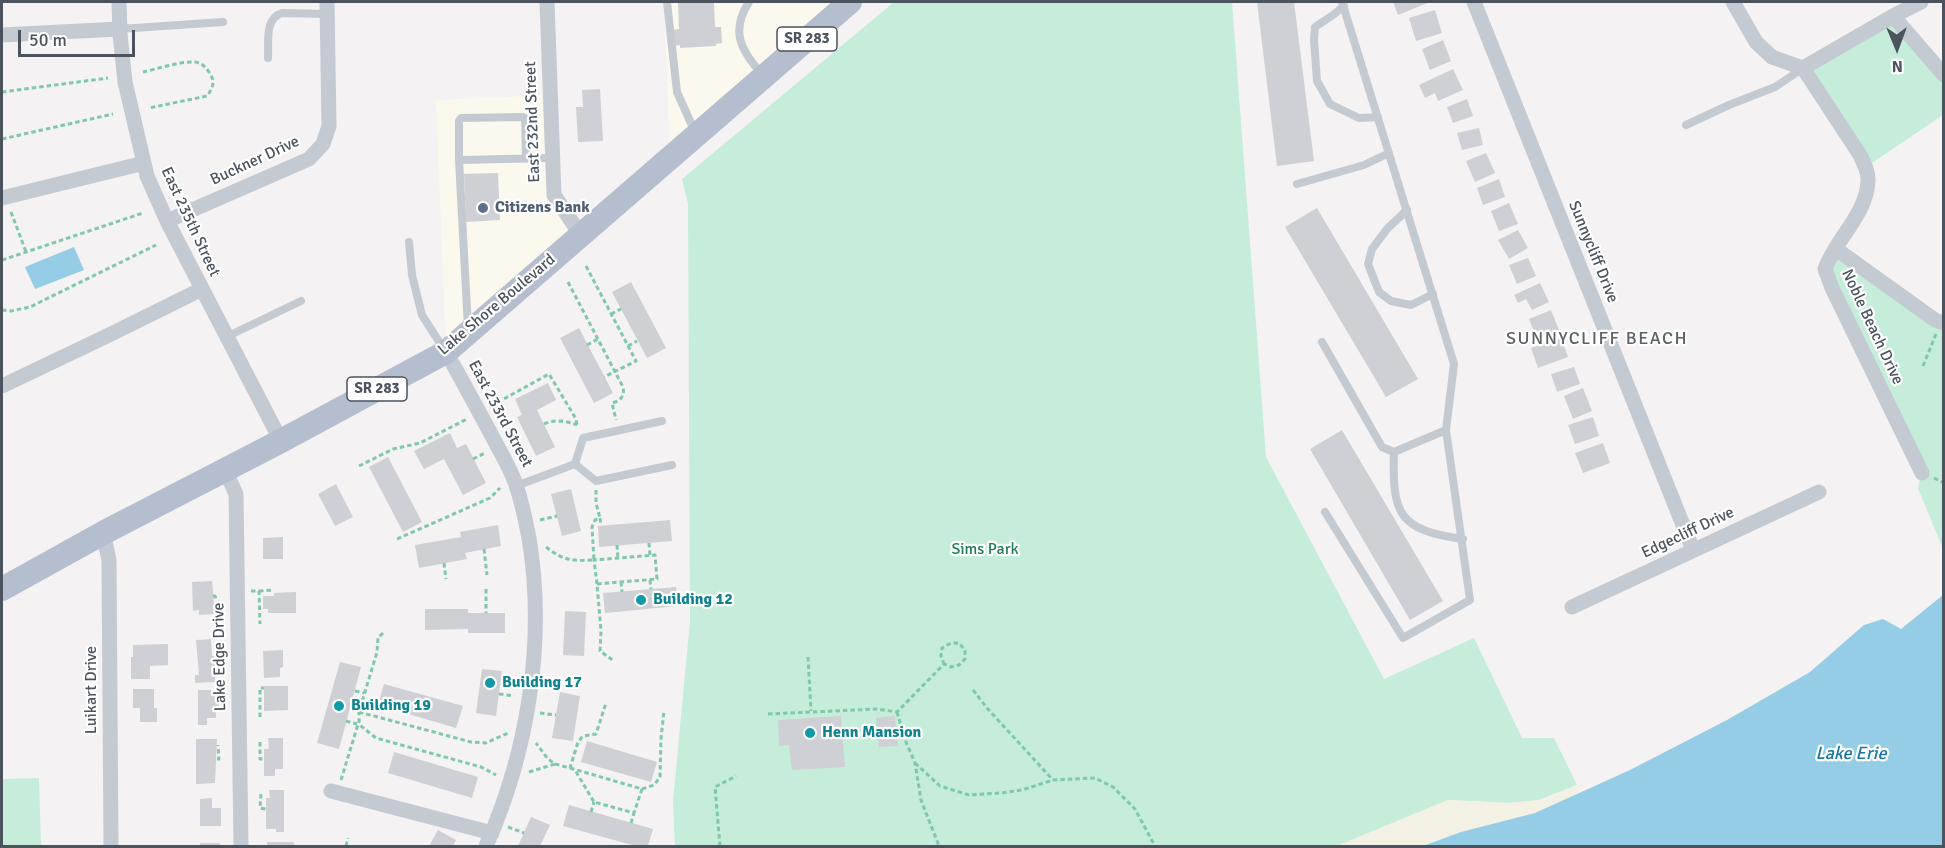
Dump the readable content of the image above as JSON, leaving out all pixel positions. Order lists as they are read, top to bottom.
{
  "streets": {
    "main road": ["SR 283", "Lake Shore Boulevard"],
    "street": [
      "East 232nd Street",
      "Buckner Drive",
      "East 235th Street",
      "Sunnycliff Drive",
      "Noble Beach Drive",
      "East 233rd Street",
      "Edgecliff Drive",
      "Lake Edge Drive",
      "Luikart Drive"
    ]
  },
  "crossings": [
    ["East 232nd Street", "Lake Shore Boulevard"],
    ["Buckner Drive", "East 235th Street"],
    ["East 235th Street", "Lake Shore Boulevard"],
    ["Sunnycliff Drive", "Edgecliff Drive"],
    ["Lake Shore Boulevard", "East 233rd Street"],
    ["Lake Shore Boulevard", "Lake Edge Drive"],
    ["Lake Shore Boulevard", "Luikart Drive"]
  ],
  "districts": ["SUNNYCLIFF BEACH"],
  "water": ["Lake Erie"],
  "parks": ["Sims Park"],
  "places": [
    "Citizens Bank",
    "Building 12",
    "Building 17",
    "Building 19",
    "Henn Mansion"
  ],
  "scale_bar": "50 m",
  "north": "bottom"
}
